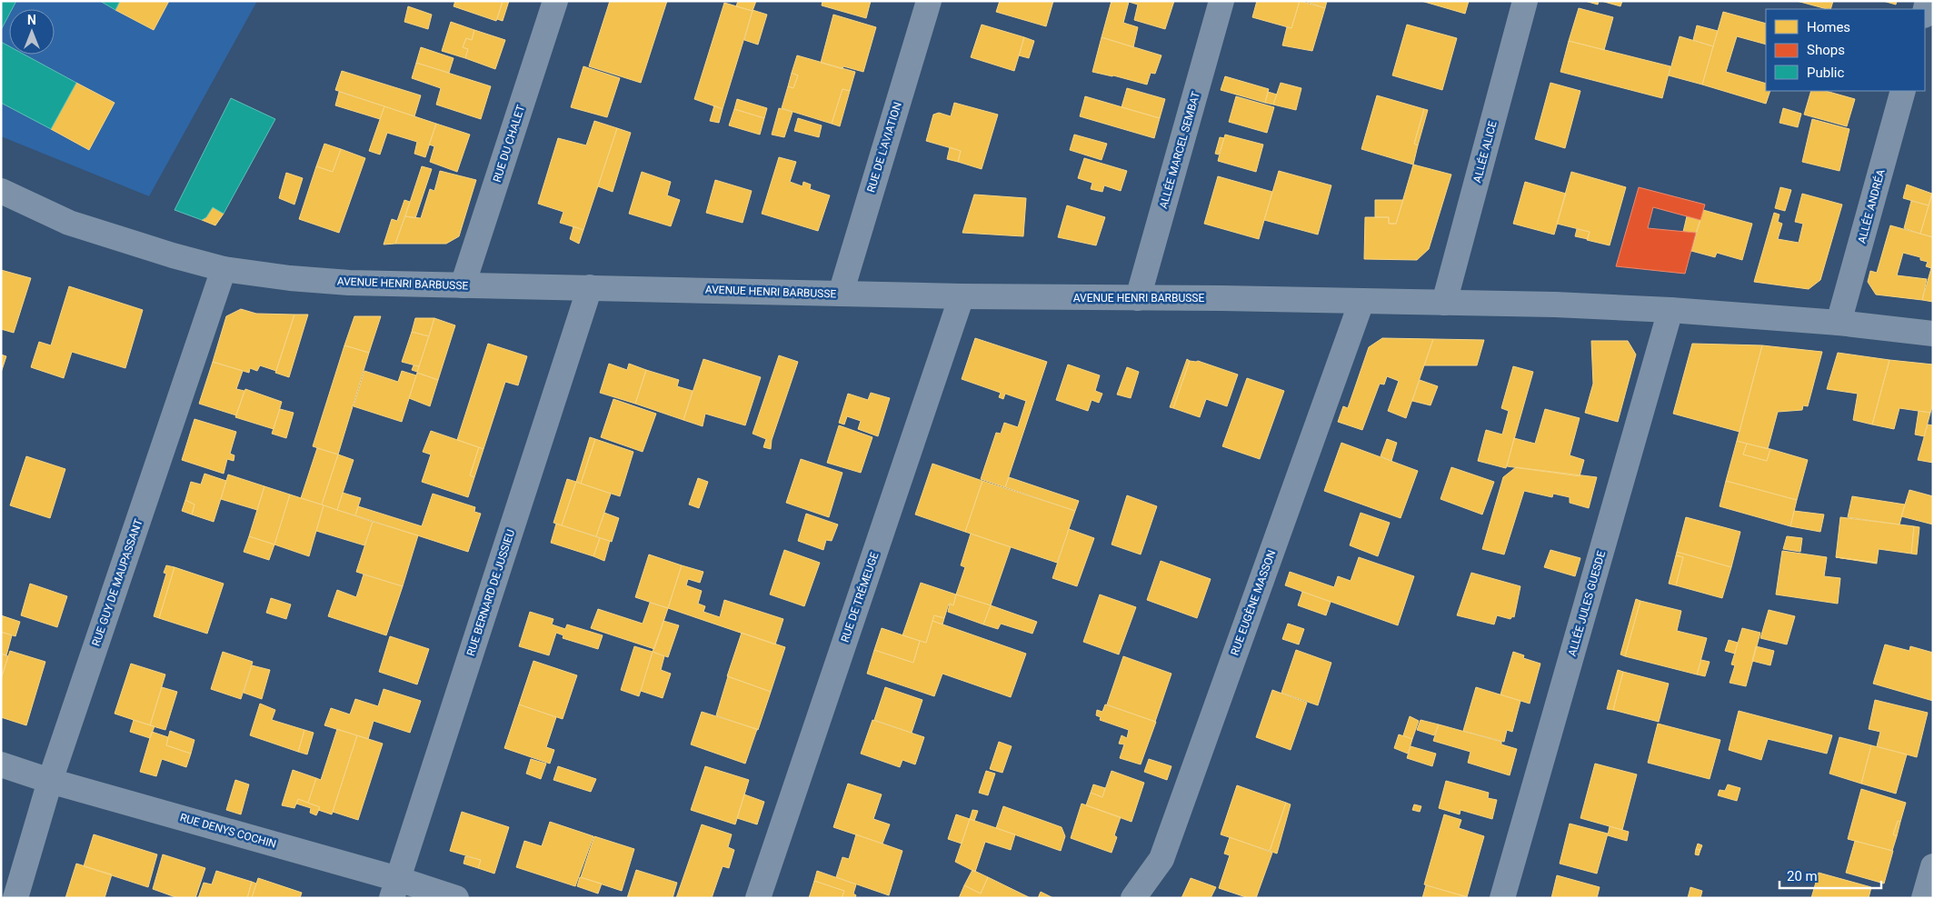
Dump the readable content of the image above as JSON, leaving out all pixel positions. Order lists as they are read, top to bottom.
{
  "streets": {
    "street": [
      "RUE DU CHALET",
      "RUE DE L'AVIATION",
      "ALLÉE MARCEL SEMBAT",
      "ALLÉE ALICE",
      "ALLÉE ANDRÉA",
      "AVENUE HENRI BARBUSSE",
      "RUE GUY DE MAUPASSANT",
      "RUE BERNARD DE JUSSIEU",
      "RUE DE TRÉMEUGE",
      "RUE EUGÈNE MASSON",
      "ALLÉE JULES GUESDE",
      "RUE DENYS COCHIN"
    ]
  },
  "crossings": [
    ["RUE DU CHALET", "AVENUE HENRI BARBUSSE"],
    ["RUE DE L'AVIATION", "AVENUE HENRI BARBUSSE"],
    ["ALLÉE MARCEL SEMBAT", "AVENUE HENRI BARBUSSE"],
    ["ALLÉE ALICE", "AVENUE HENRI BARBUSSE"],
    ["ALLÉE ANDRÉA", "AVENUE HENRI BARBUSSE"],
    ["AVENUE HENRI BARBUSSE", "RUE GUY DE MAUPASSANT"],
    ["AVENUE HENRI BARBUSSE", "RUE BERNARD DE JUSSIEU"],
    ["AVENUE HENRI BARBUSSE", "RUE DE TRÉMEUGE"],
    ["AVENUE HENRI BARBUSSE", "RUE EUGÈNE MASSON"],
    ["AVENUE HENRI BARBUSSE", "ALLÉE JULES GUESDE"],
    ["RUE GUY DE MAUPASSANT", "RUE DENYS COCHIN"],
    ["RUE BERNARD DE JUSSIEU", "RUE DENYS COCHIN"]
  ],
  "legend": ["Homes", "Shops", "Public"],
  "scale_bar": "20 m",
  "north": "top"
}
